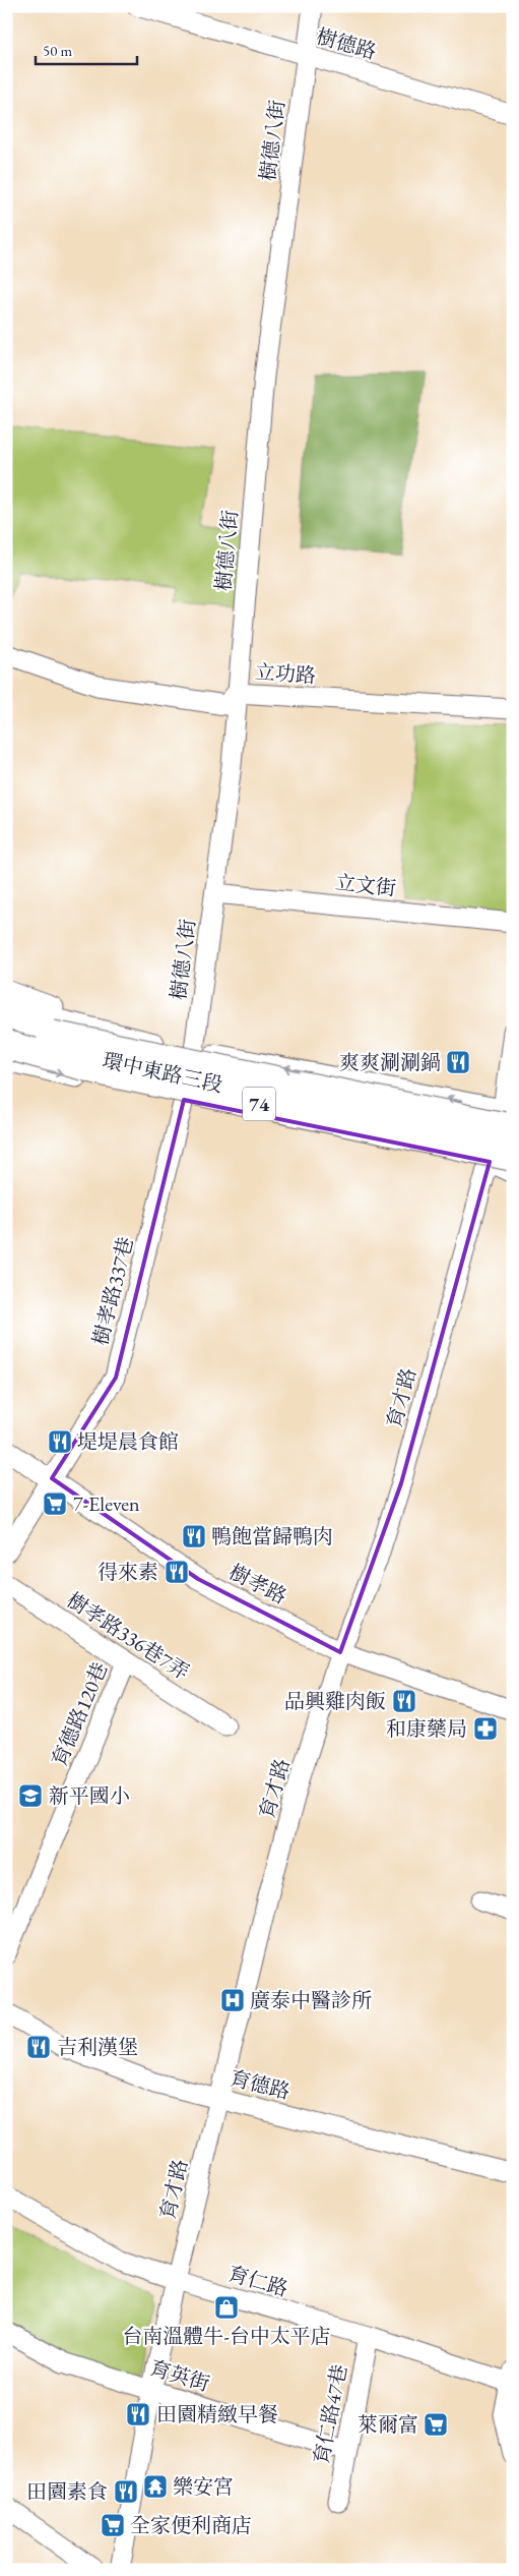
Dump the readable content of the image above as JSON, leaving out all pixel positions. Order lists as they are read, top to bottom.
{
  "streets": {
    "highway": ["74"],
    "street": [
      "樹德路",
      "樹德八街",
      "立功路",
      "立文街",
      "環中東路三段",
      "樹孝路337巷",
      "育才路",
      "樹孝路",
      "樹孝路336巷7弄",
      "育德路120巷",
      "育德路",
      "育仁路",
      "育英街",
      "育仁路47巷"
    ]
  },
  "crossings": [
    ["樹德路", "樹德八街"],
    ["樹德八街", "立功路"],
    ["樹德八街", "立文街"],
    ["樹德八街", "環中東路三段"],
    ["環中東路三段", "74"],
    ["環中東路三段", "樹孝路337巷"],
    ["環中東路三段", "育才路"],
    ["74", "育才路"],
    ["樹孝路337巷", "樹孝路"],
    ["育才路", "樹孝路"],
    ["育才路", "育德路"],
    ["育才路", "育仁路"],
    ["育才路", "育英街"],
    ["樹孝路336巷7弄", "育德路120巷"],
    ["育仁路", "育仁路47巷"],
    ["育英街", "育仁路47巷"]
  ],
  "places": {
    "restaurant": [
      "爽爽涮涮鍋",
      "堤堤晨食館",
      "鴨飽當歸鴨肉",
      "得來素",
      "品興雞肉飯",
      "吉利漢堡",
      "田園精緻早餐",
      "田園素食"
    ],
    "supermarket": ["7-Eleven", "萊爾富", "全家便利商店"],
    "pharmacy": ["和康藥局"],
    "school or university": ["新平國小"],
    "hospital": ["廣泰中醫診所"],
    "shop": ["台南溫體牛-台中太平店"],
    "temple": ["樂安宮"]
  },
  "scale_bar": "50 m"
}
